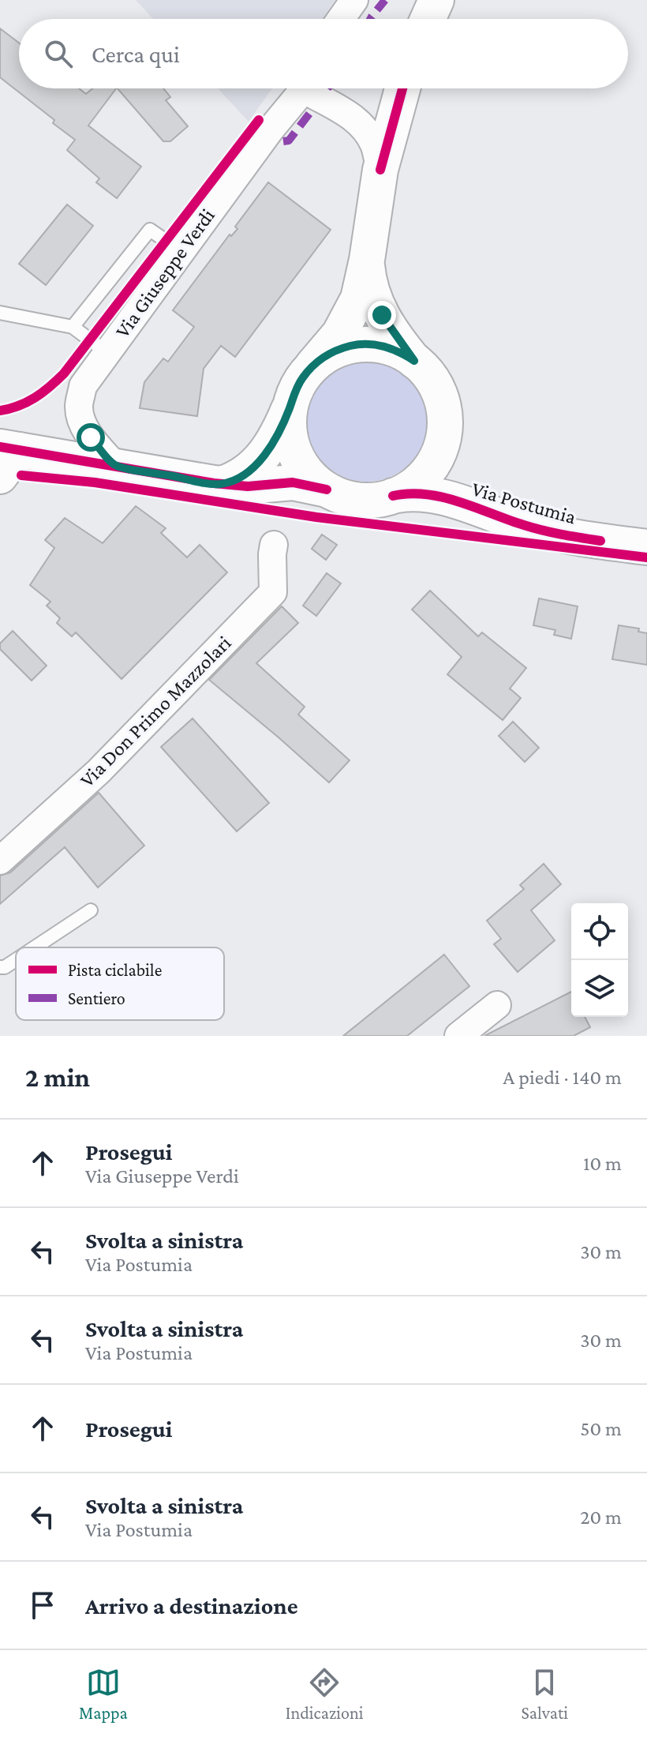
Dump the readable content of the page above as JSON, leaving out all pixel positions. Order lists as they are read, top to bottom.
{
  "streets": {
    "main road": ["Via Postumia"],
    "street": ["Via Giuseppe Verdi", "Via Don Primo Mazzolari"]
  },
  "legend": ["Pista ciclabile", "Sentiero"],
  "page": {
    "search": "Cerca qui",
    "heading": ["2 min", "A piedi · 140 m"],
    "list": [
      ["Prosegui", "Via Giuseppe Verdi", "10 m"],
      ["Svolta a sinistra", "Via Postumia", "30 m"],
      ["Svolta a sinistra", "Via Postumia", "30 m"],
      ["Prosegui", "50 m"],
      ["Svolta a sinistra", "Via Postumia", "20 m"],
      "Arrivo a destinazione"
    ],
    "nav": ["Mappa", "Indicazioni", "Salvati"]
  }
}
